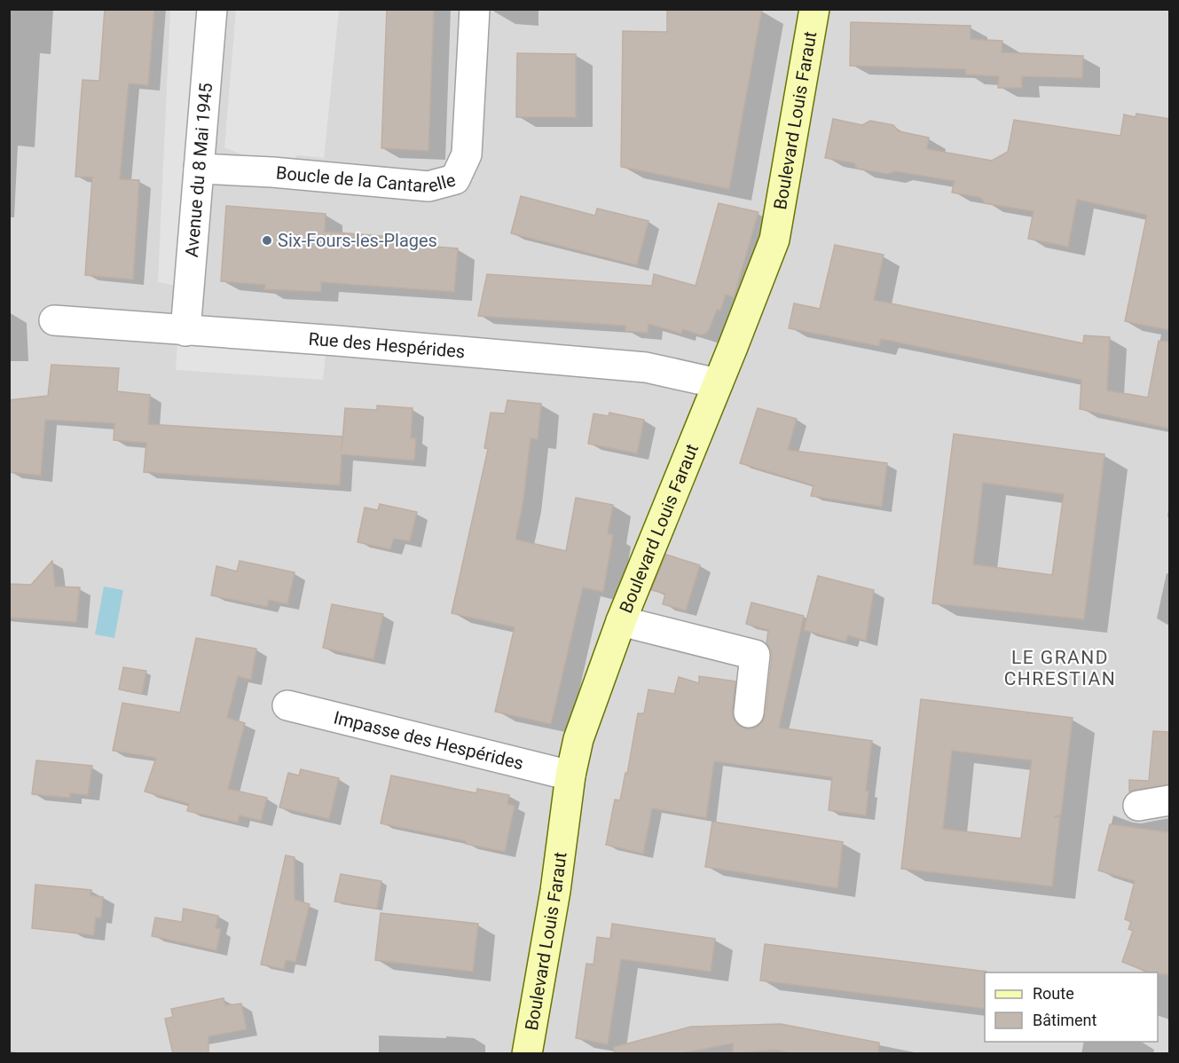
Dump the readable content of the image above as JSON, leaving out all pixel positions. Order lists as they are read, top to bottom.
{
  "streets": {
    "street": [
      "Boulevard Louis Faraut",
      "Avenue du 8 Mai 1945",
      "Boucle de la Cantarelle",
      "Rue des Hespérides",
      "Impasse des Hespérides"
    ]
  },
  "crossings": [
    ["Boulevard Louis Faraut", "Rue des Hespérides"],
    ["Boulevard Louis Faraut", "Impasse des Hespérides"],
    ["Avenue du 8 Mai 1945", "Boucle de la Cantarelle"],
    ["Avenue du 8 Mai 1945", "Rue des Hespérides"]
  ],
  "districts": ["LE GRAND CHRESTIAN"],
  "places": ["Six-Fours-les-Plages"],
  "legend": ["Route", "Bâtiment"]
}
